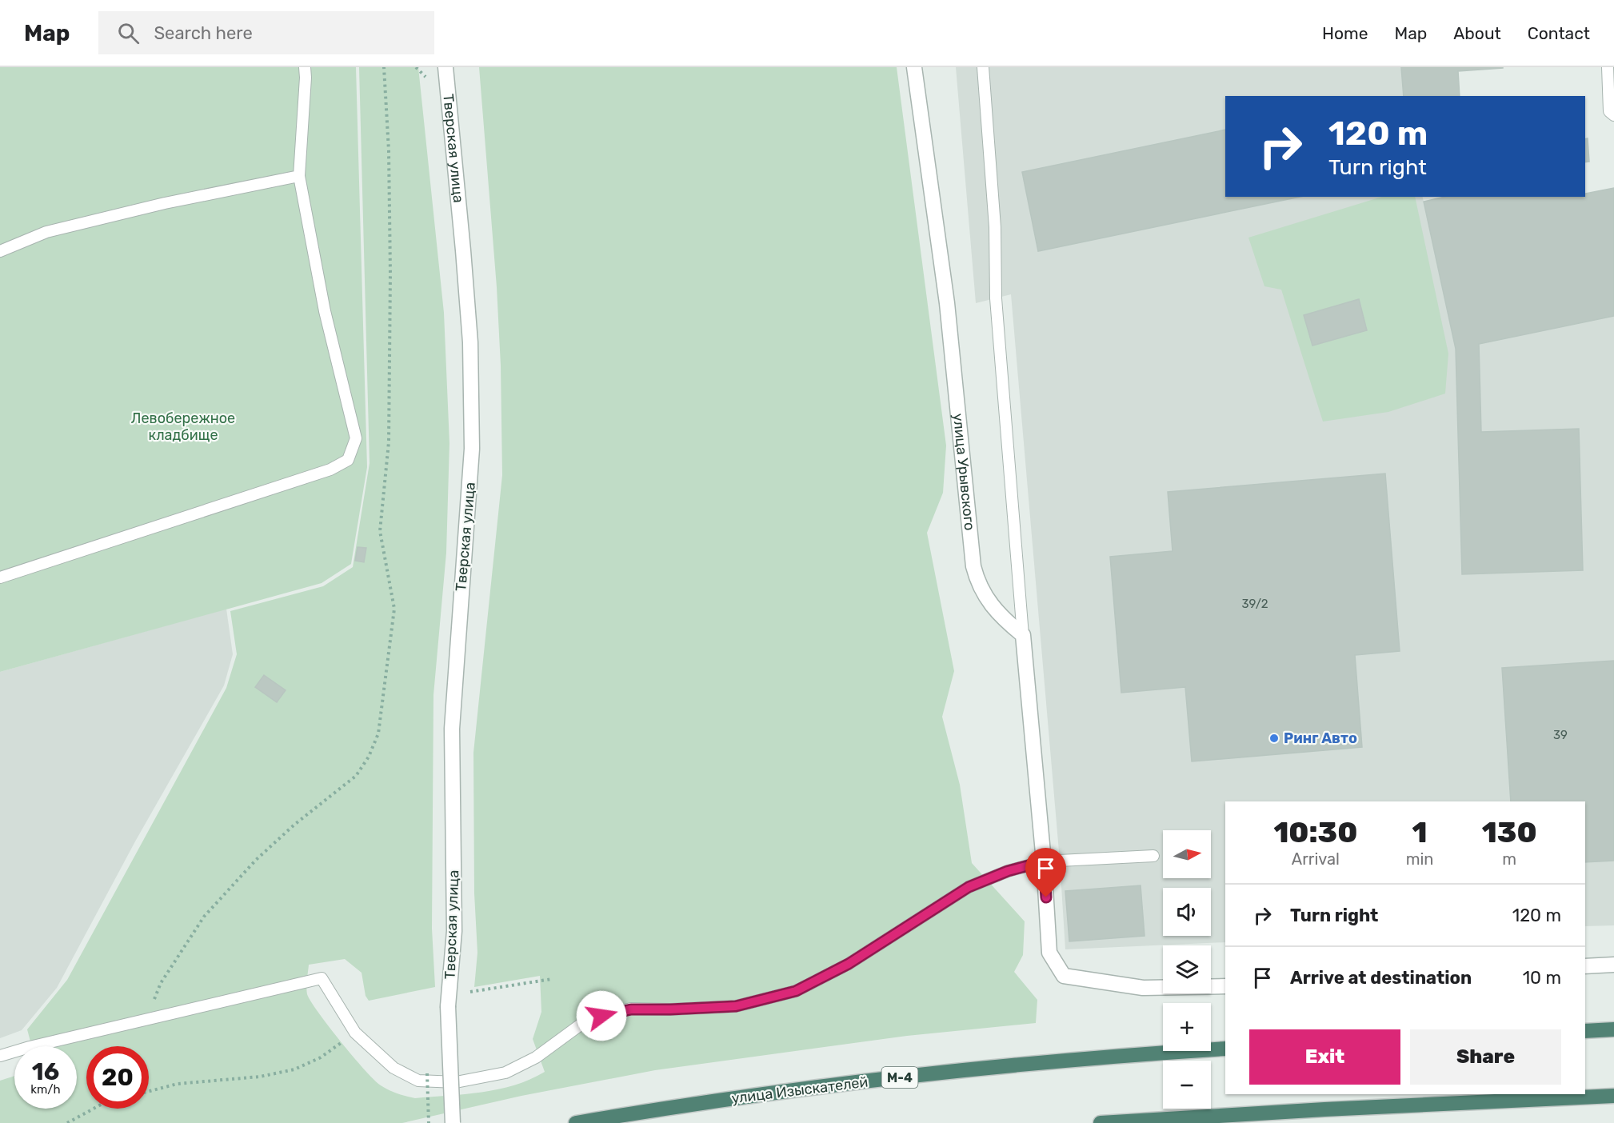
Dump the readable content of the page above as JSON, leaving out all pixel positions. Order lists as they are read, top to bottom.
{
  "streets": {
    "highway": ["М-4", "улица Изыскателей"],
    "street": ["Тверская улица", "улица Урывского"]
  },
  "parks": ["Левобережное кладбище"],
  "places": ["Ринг Авто"],
  "house_numbers": ["39/2", "39"],
  "north": "right",
  "page": {
    "header": "Map",
    "search": "Search here",
    "nav": [
      "Home",
      "Map",
      "About",
      "Contact"
    ],
    "turn": ["120 m", "Turn right"],
    "eta": [
      "10:30",
      "Arrival",
      "1",
      "min",
      "130",
      "m"
    ],
    "map_buttons": ["+", "−"],
    "list": [
      {
        "name": "Turn right",
        "value": "120 m"
      },
      {
        "name": "Arrive at destination",
        "value": "10 m"
      }
    ],
    "buttons": ["Exit", "Share"],
    "speed": "16 km/h",
    "limit": "20"
  }
}
